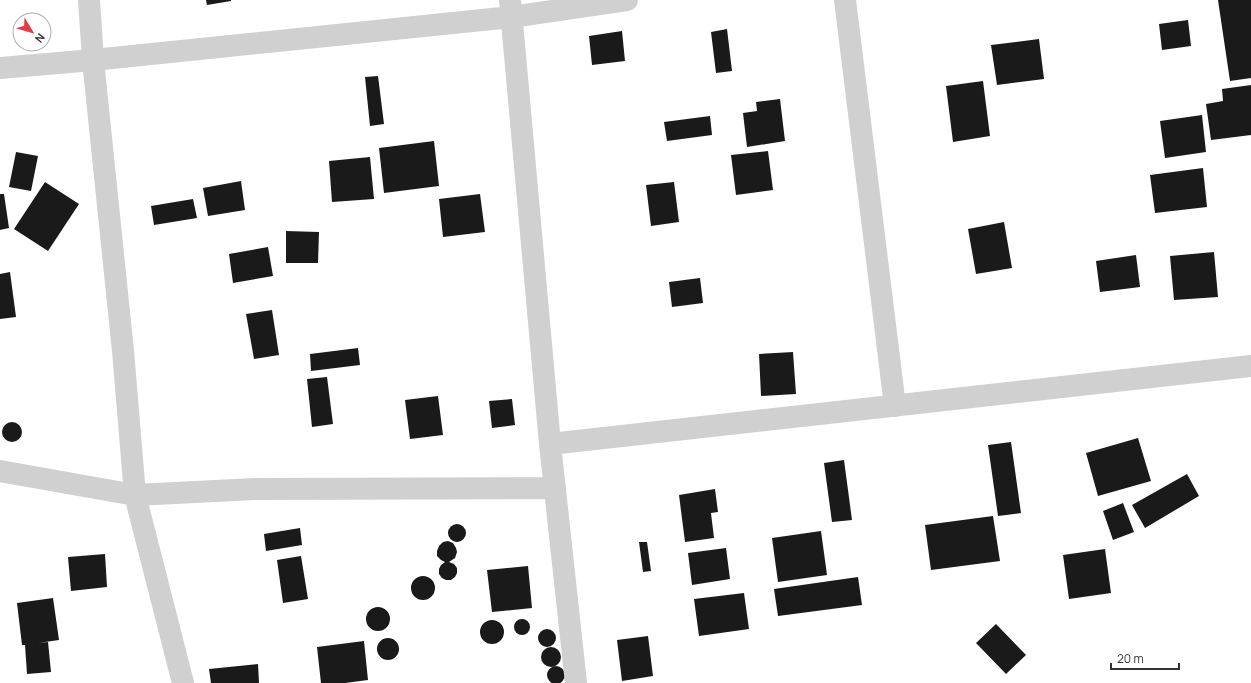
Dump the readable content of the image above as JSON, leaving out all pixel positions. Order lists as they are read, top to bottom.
{
  "scale_bar": "20 m",
  "north": "bottom right"
}
